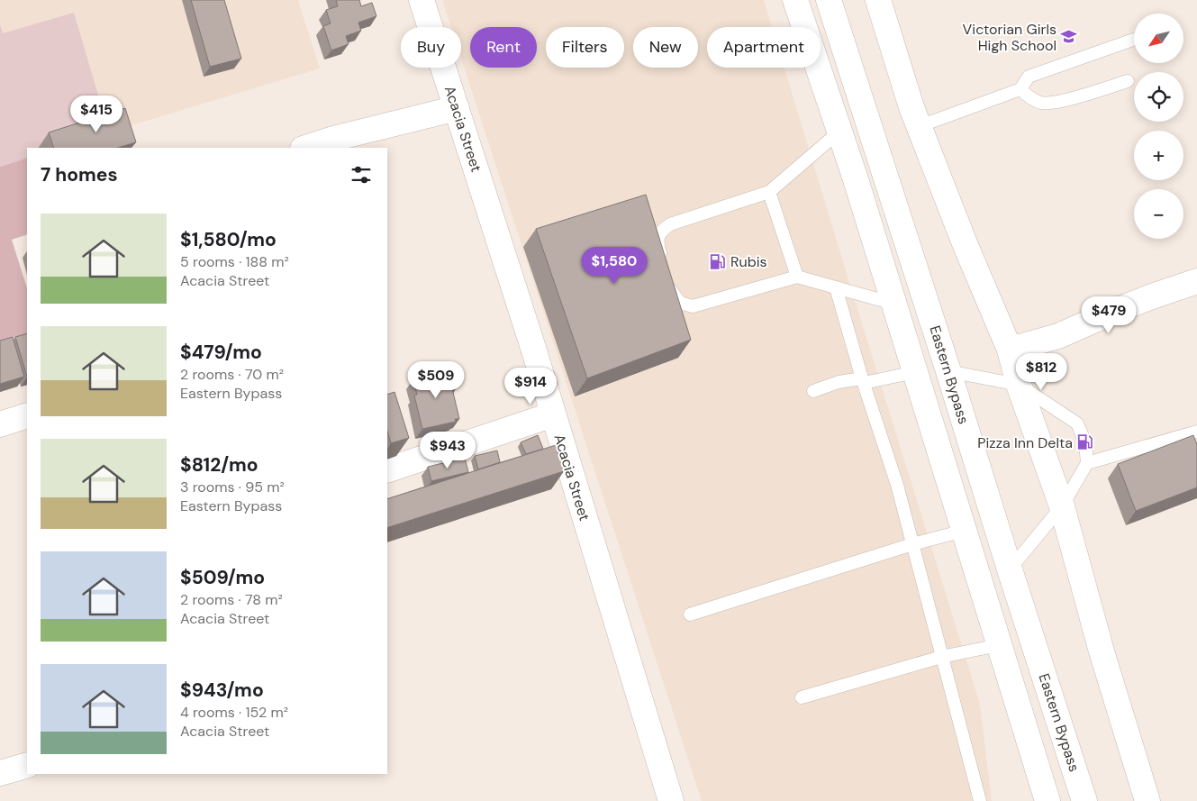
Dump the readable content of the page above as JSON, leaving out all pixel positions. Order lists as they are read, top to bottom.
{
  "streets": {
    "street": ["Acacia Street", "Eastern Bypass"]
  },
  "places": {
    "school or university": ["Victorian Girls High School"],
    "fuel station": ["Rubis", "Pizza Inn Delta"]
  },
  "north": "bottom left",
  "page": {
    "map_buttons": ["+", "−"],
    "chip": [
      "Buy",
      "Rent",
      "Filters",
      "New",
      "Apartment"
    ],
    "price": [
      "$415",
      "$1,580",
      "$479",
      "$812",
      "$509",
      "$914",
      "$943"
    ],
    "heading": "7 homes",
    "list": [
      {
        "name": "$1,580/mo",
        "note": "5 rooms · 188 m² · Acacia Street"
      },
      {
        "name": "$479/mo",
        "note": "2 rooms · 70 m² · Eastern Bypass"
      },
      {
        "name": "$812/mo",
        "note": "3 rooms · 95 m² · Eastern Bypass"
      },
      {
        "name": "$509/mo",
        "note": "2 rooms · 78 m² · Acacia Street"
      },
      {
        "name": "$943/mo",
        "note": "4 rooms · 152 m² · Acacia Street"
      }
    ]
  }
}
